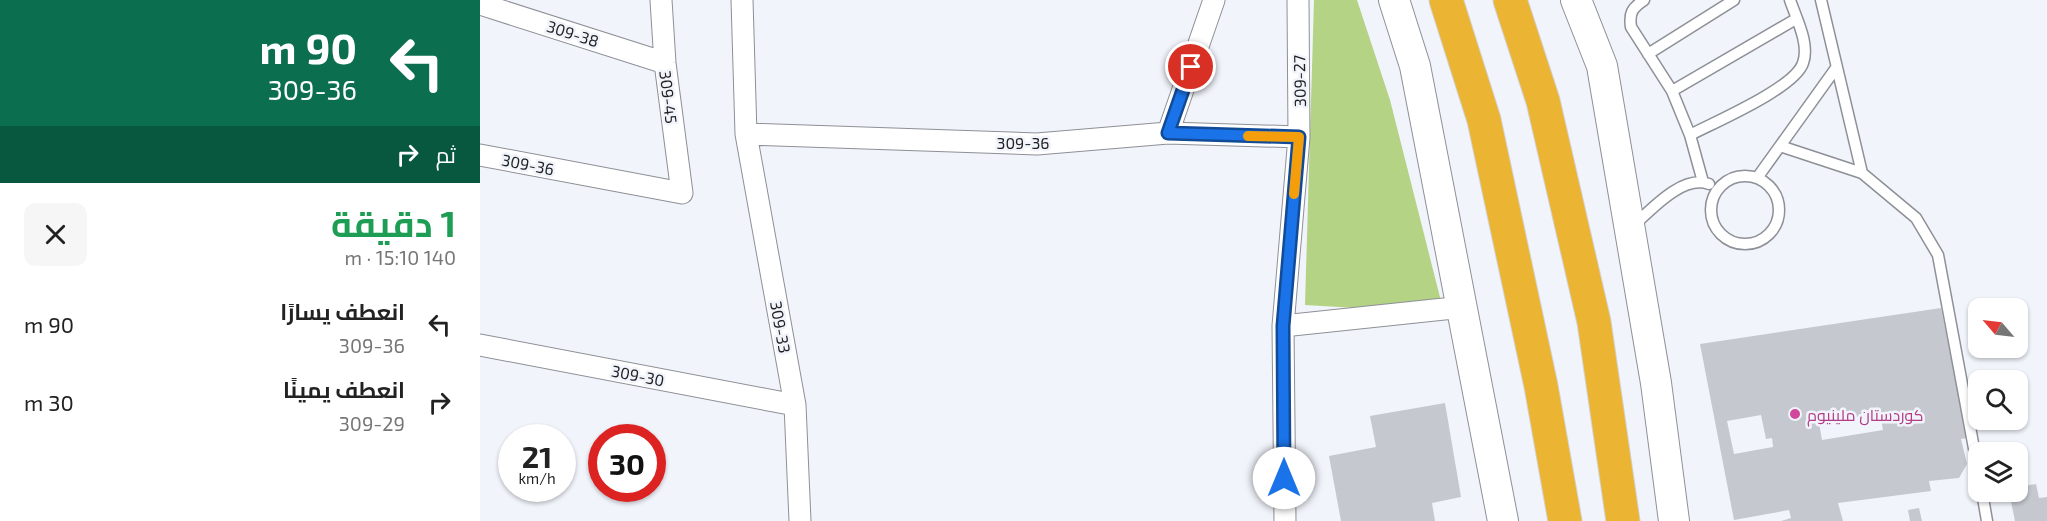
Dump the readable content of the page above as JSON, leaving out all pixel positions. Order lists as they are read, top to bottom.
{
  "streets": {
    "street": [
      "309-38",
      "309-27",
      "309-45",
      "309-36",
      "309-33",
      "309-30"
    ]
  },
  "crossings": [
    ["309-38", "309-45"],
    ["309-27", "309-36"],
    ["309-45", "309-36"],
    ["309-36", "309-33"],
    ["309-33", "309-30"]
  ],
  "places": ["کوردستان ملینیوم"],
  "north": "top left",
  "page": {
    "turn": ["90 m", "309-36"],
    "then": "ثم",
    "heading": ["1 دقيقة", "140 m · 15:10"],
    "list": [
      {
        "name": "انعطف يسارًا",
        "note": "309-36",
        "value": "90 m"
      },
      {
        "name": "انعطف يمينًا",
        "note": "309-29",
        "value": "30 m"
      }
    ],
    "speed": "21 km/h",
    "limit": "30"
  }
}
